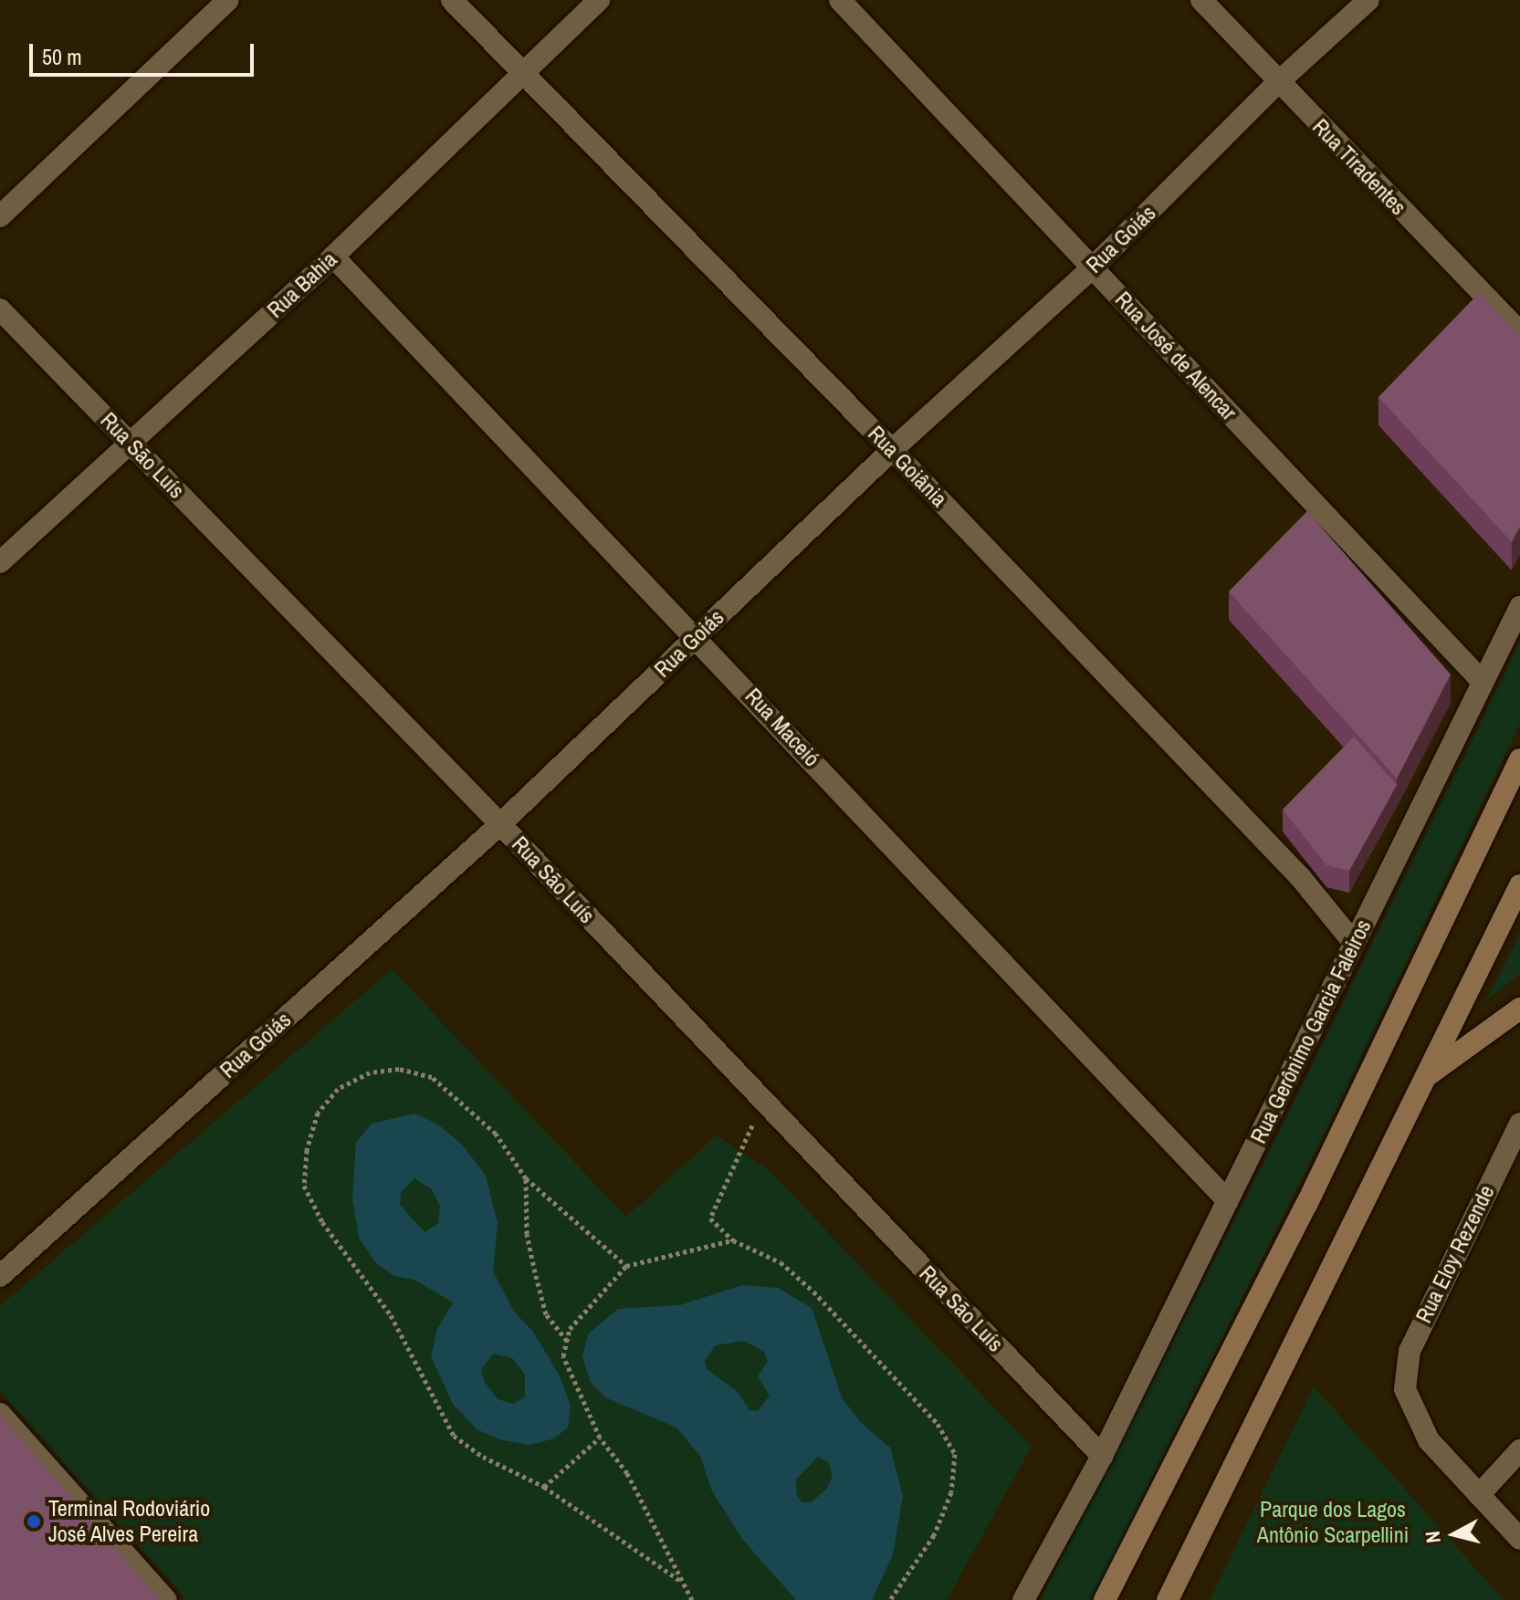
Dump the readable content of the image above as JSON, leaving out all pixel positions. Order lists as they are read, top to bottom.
{
  "streets": {
    "street": [
      "Rua Tiradentes",
      "Rua Goiás",
      "Rua Bahia",
      "Rua José de Alencar",
      "Rua São Luís",
      "Rua Goiânia",
      "Rua Maceió",
      "Rua Gerônimo Garcia Faleiros",
      "Rua Eloy Rezende"
    ]
  },
  "crossings": [
    ["Rua Tiradentes", "Rua Goiás"],
    ["Rua Goiás", "Rua José de Alencar"],
    ["Rua Goiás", "Rua São Luís"],
    ["Rua Goiás", "Rua Goiânia"],
    ["Rua Goiás", "Rua Maceió"],
    ["Rua Bahia", "Rua São Luís"],
    ["Rua Bahia", "Rua Goiânia"],
    ["Rua Bahia", "Rua Maceió"],
    ["Rua José de Alencar", "Rua Gerônimo Garcia Faleiros"],
    ["Rua São Luís", "Rua Gerônimo Garcia Faleiros"],
    ["Rua Goiânia", "Rua Gerônimo Garcia Faleiros"],
    ["Rua Maceió", "Rua Gerônimo Garcia Faleiros"]
  ],
  "parks": ["Parque dos Lagos Antônio Scarpellini"],
  "places": ["Terminal Rodoviário José Alves Pereira"],
  "scale_bar": "50 m",
  "north": "left"
}
